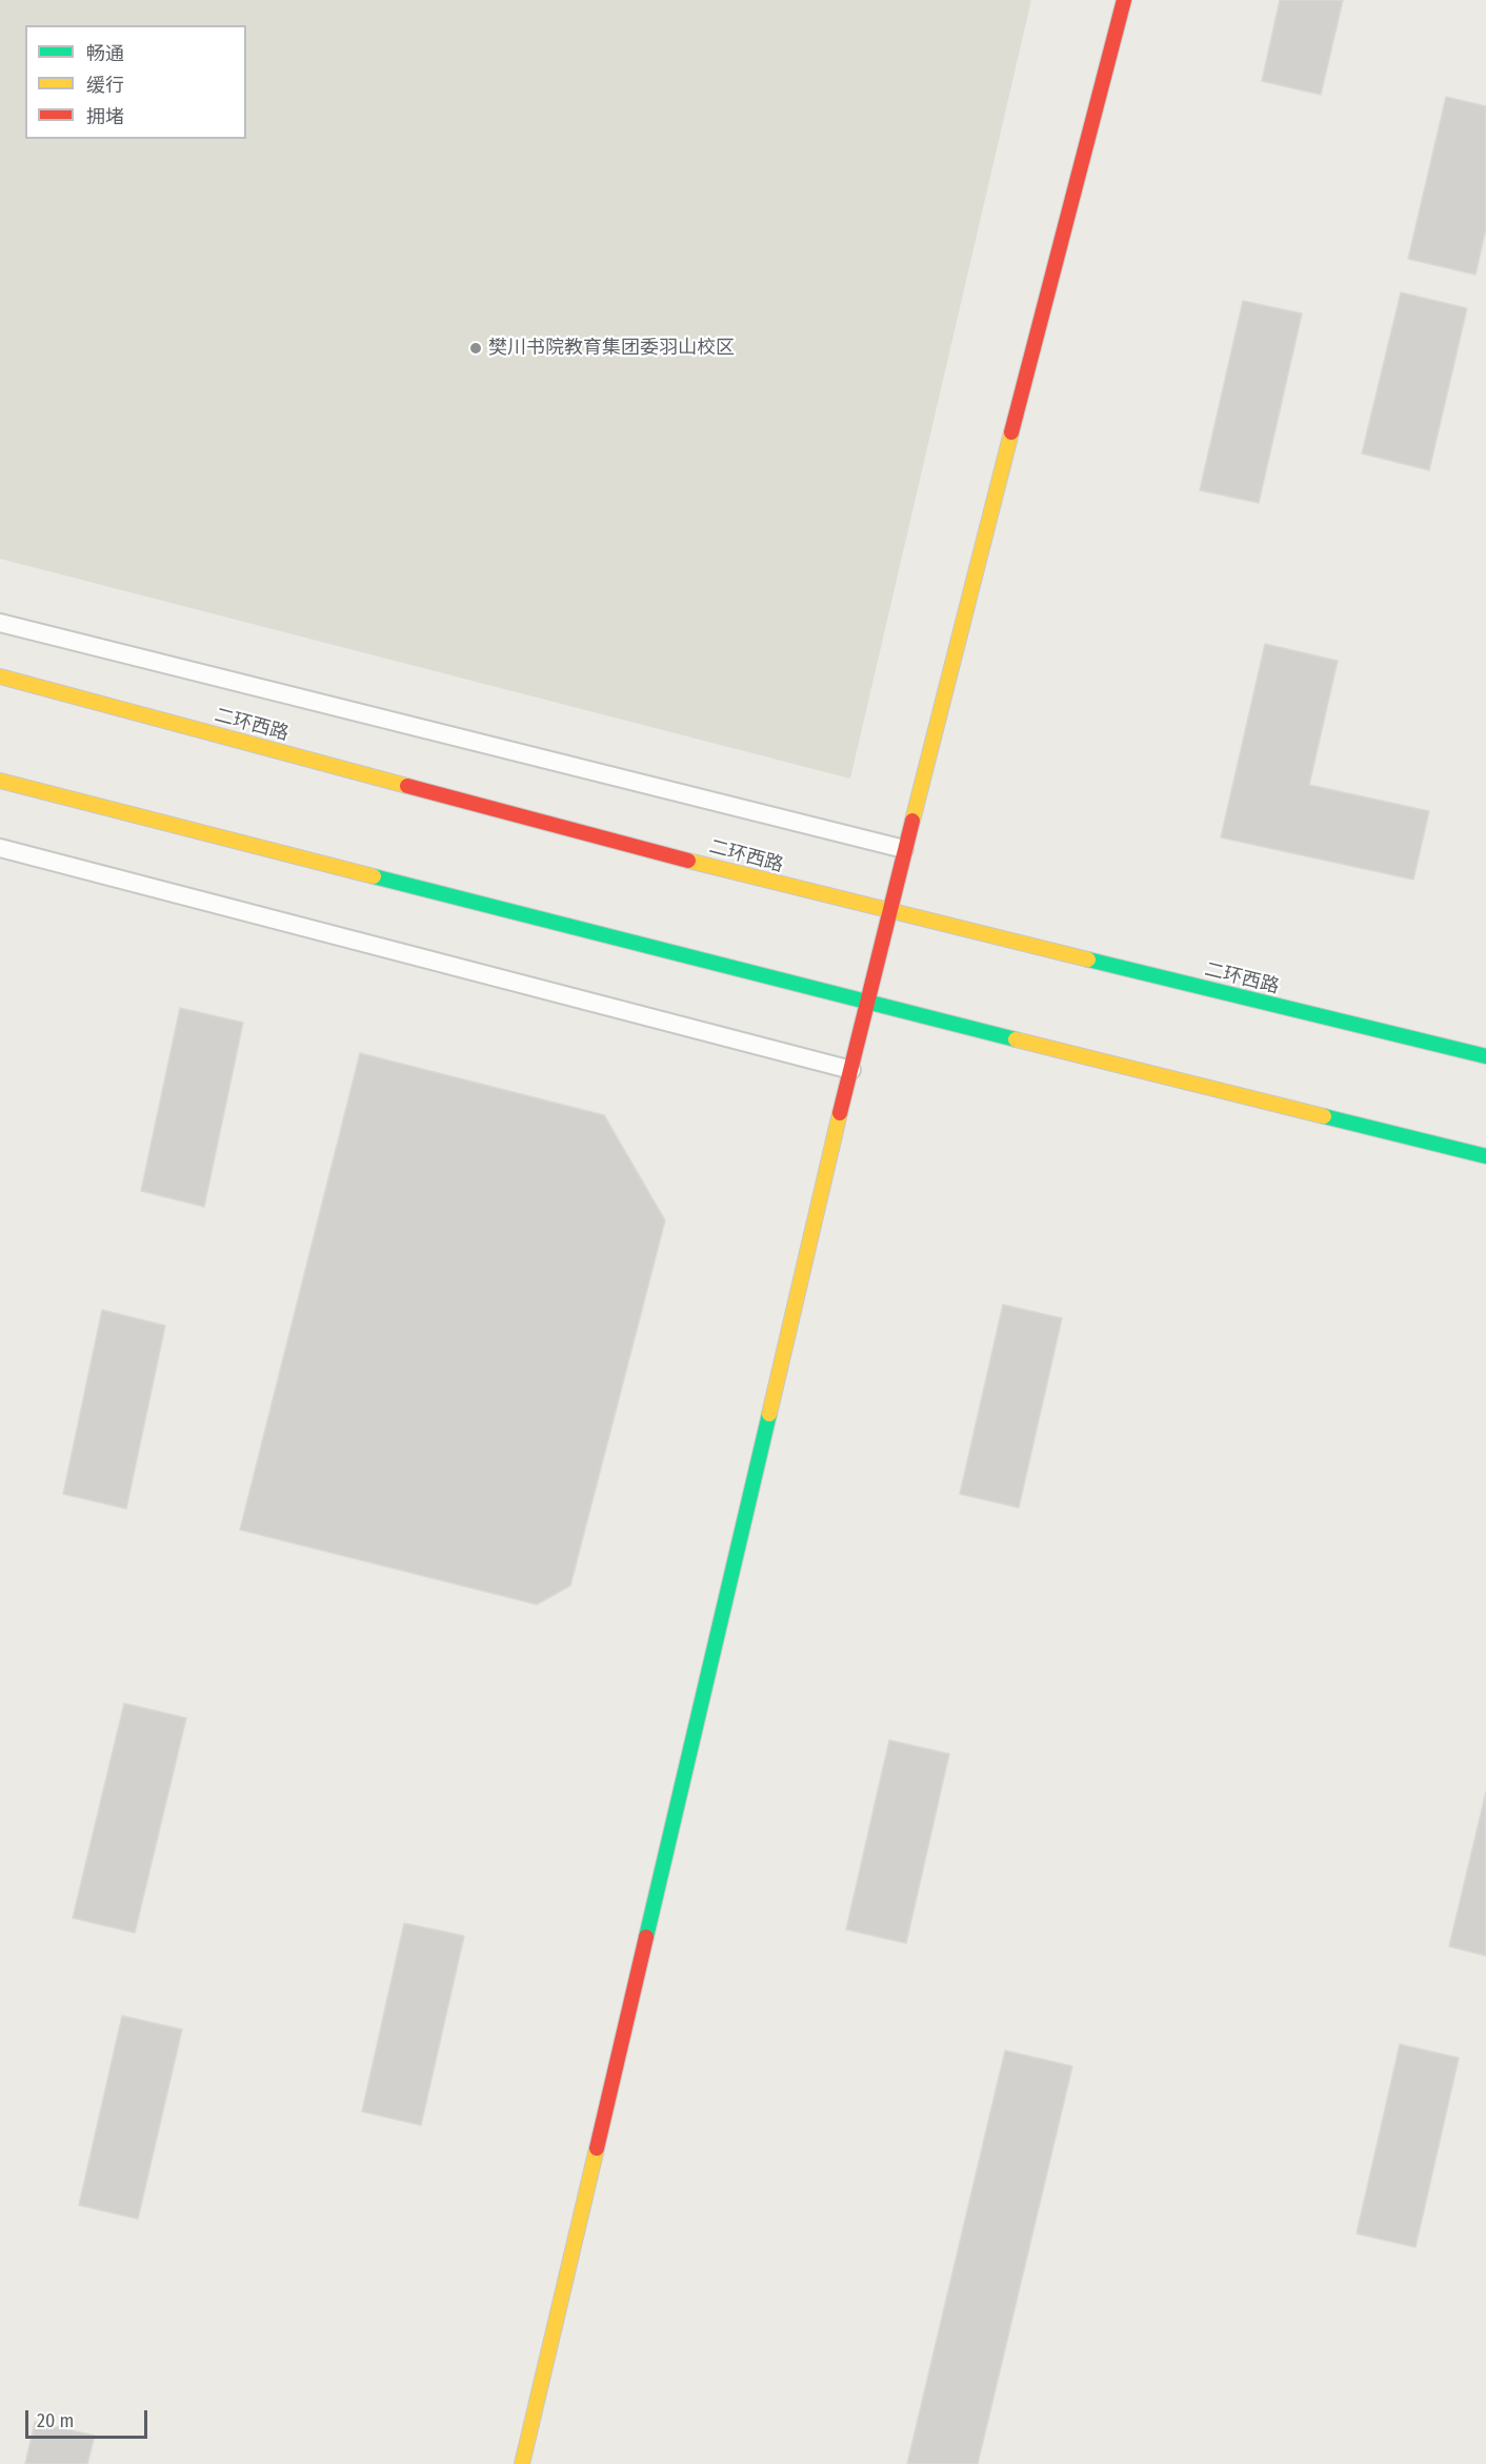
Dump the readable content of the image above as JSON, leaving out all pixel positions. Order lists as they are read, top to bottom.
{
  "streets": {
    "main road": ["二环西路"]
  },
  "places": ["樊川书院教育集团委羽山校区"],
  "legend": ["畅通", "缓行", "拥堵"],
  "scale_bar": "20 m"
}
